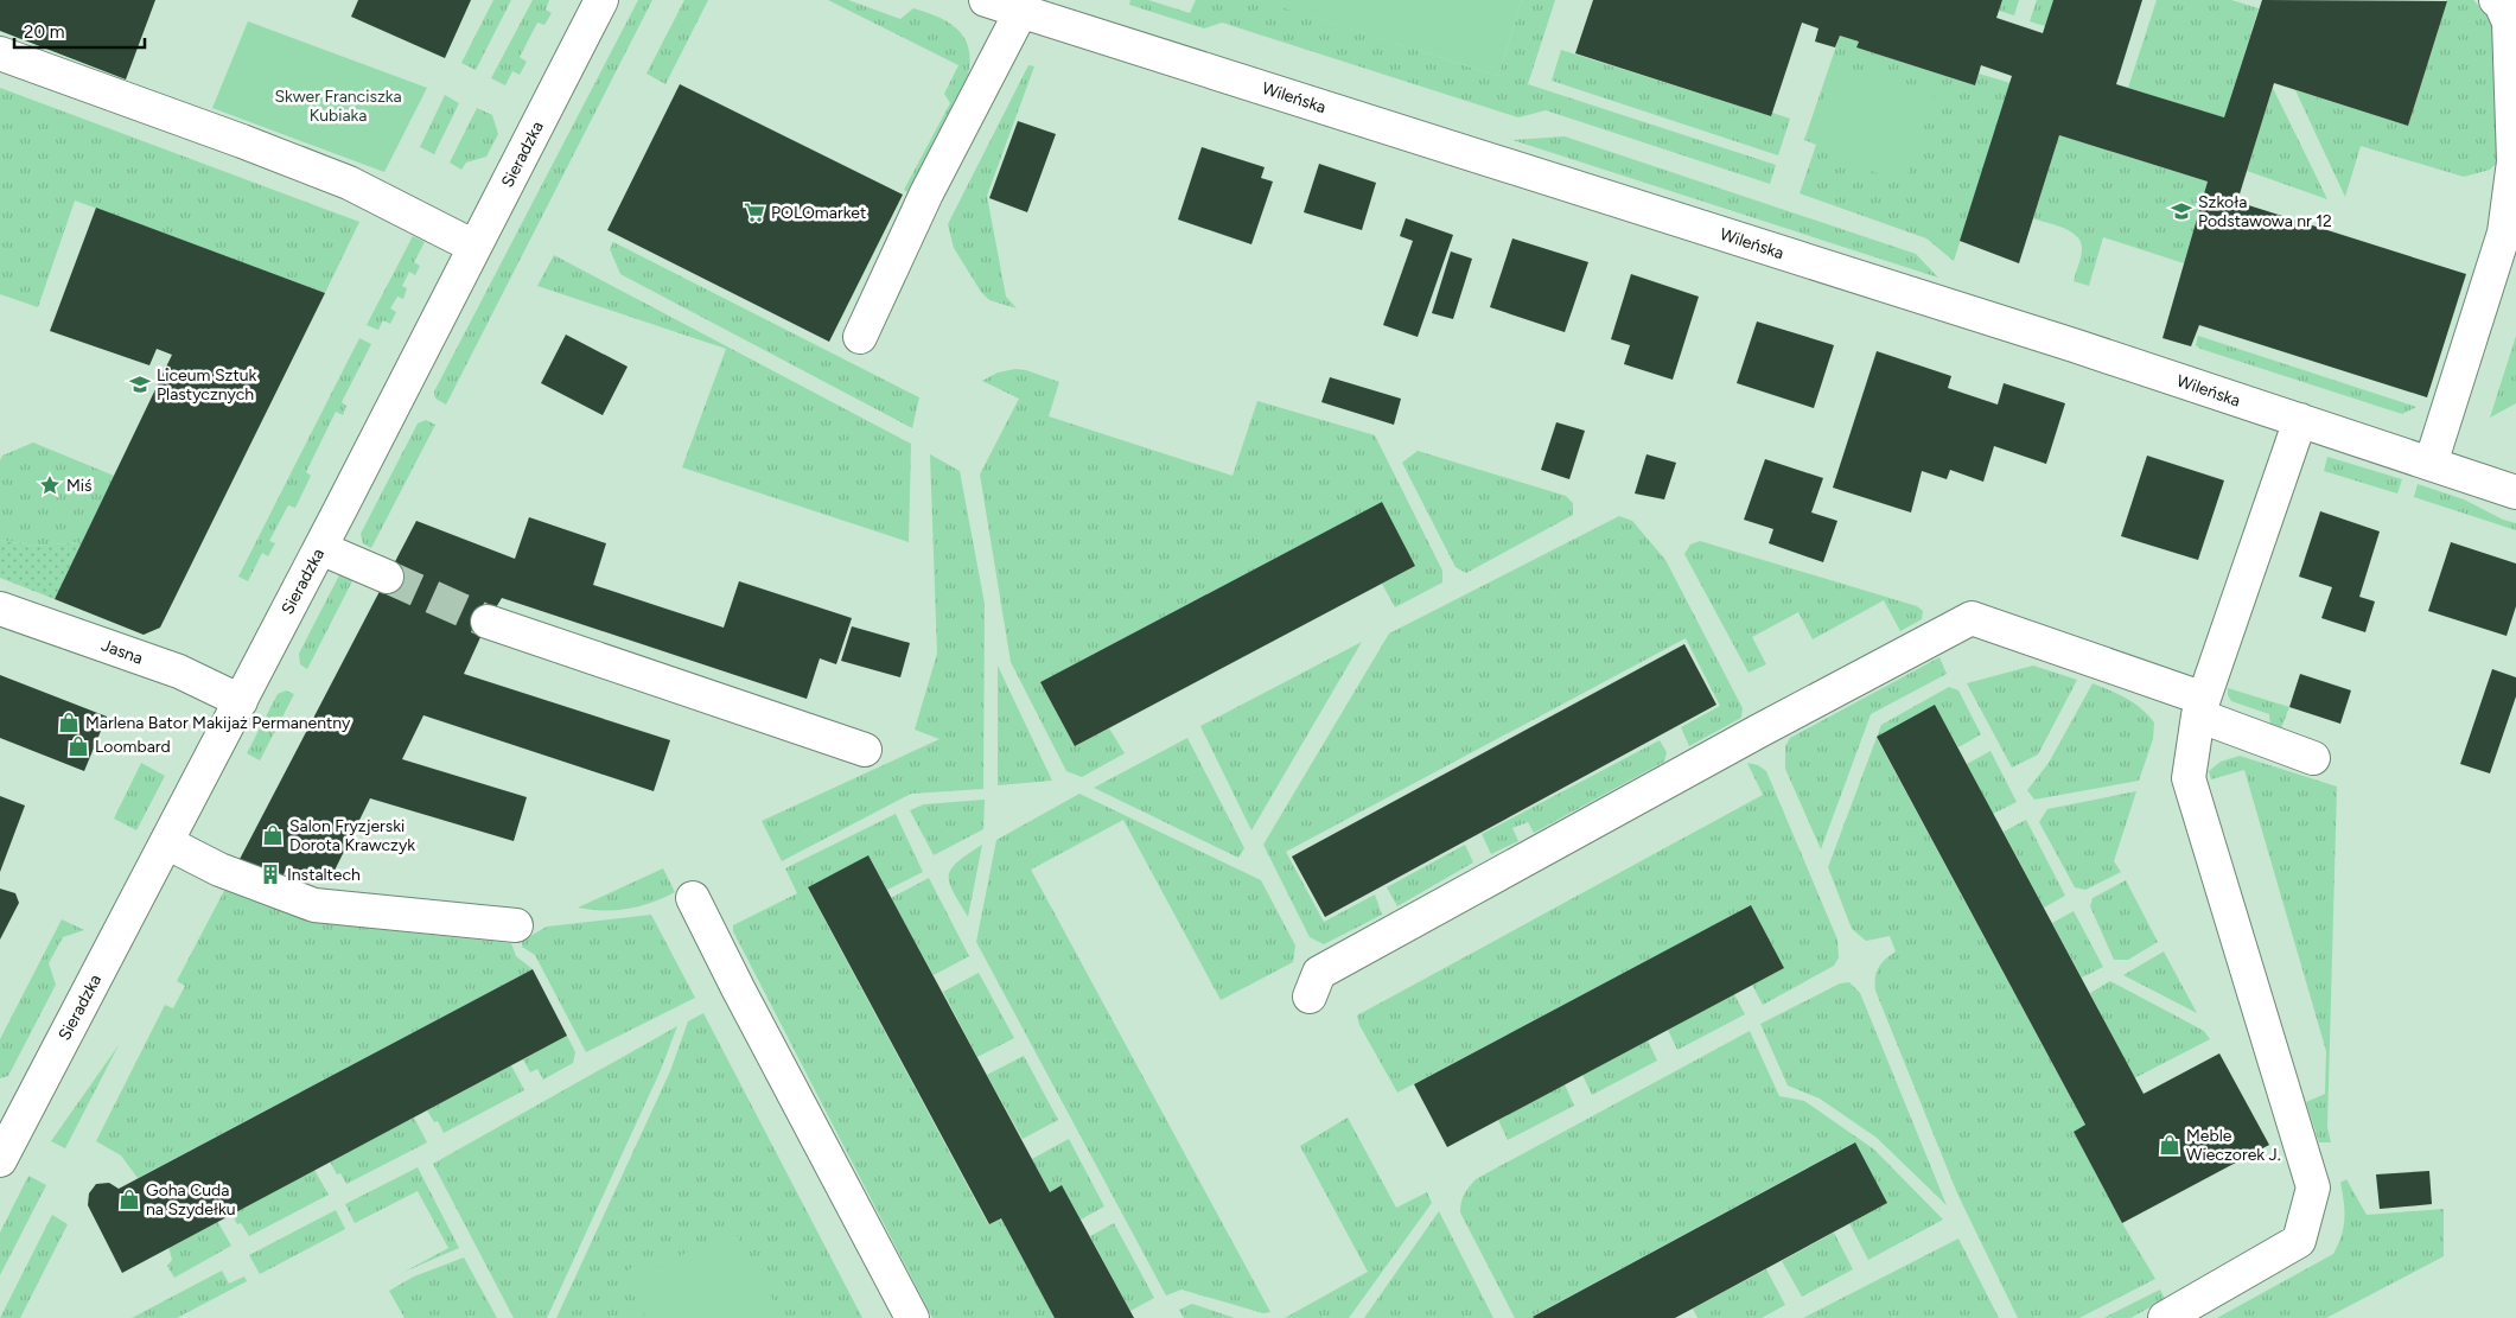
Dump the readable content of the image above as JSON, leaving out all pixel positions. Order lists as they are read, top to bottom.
{
  "streets": {
    "street": ["Wileńska", "Sieradzka", "Jasna"]
  },
  "crossings": [
    ["Sieradzka", "Jasna"]
  ],
  "parks": ["Skwer Franciszka Kubiaka"],
  "places": {
    "school or university": ["Szkoła Podstawowa nr 12", "Liceum Sztuk Plastycznych"],
    "supermarket": ["POLOmarket"],
    "place": ["Miś"],
    "shop": [
      "Marlena Bator Makijaż Permanentny",
      "Loombard",
      "Salon Fryzjerski Dorota Krawczyk",
      "Meble Wieczorek J.",
      "Goha Cuda na Szydełku"
    ],
    "building": ["Instaltech"]
  },
  "scale_bar": "20 m"
}
